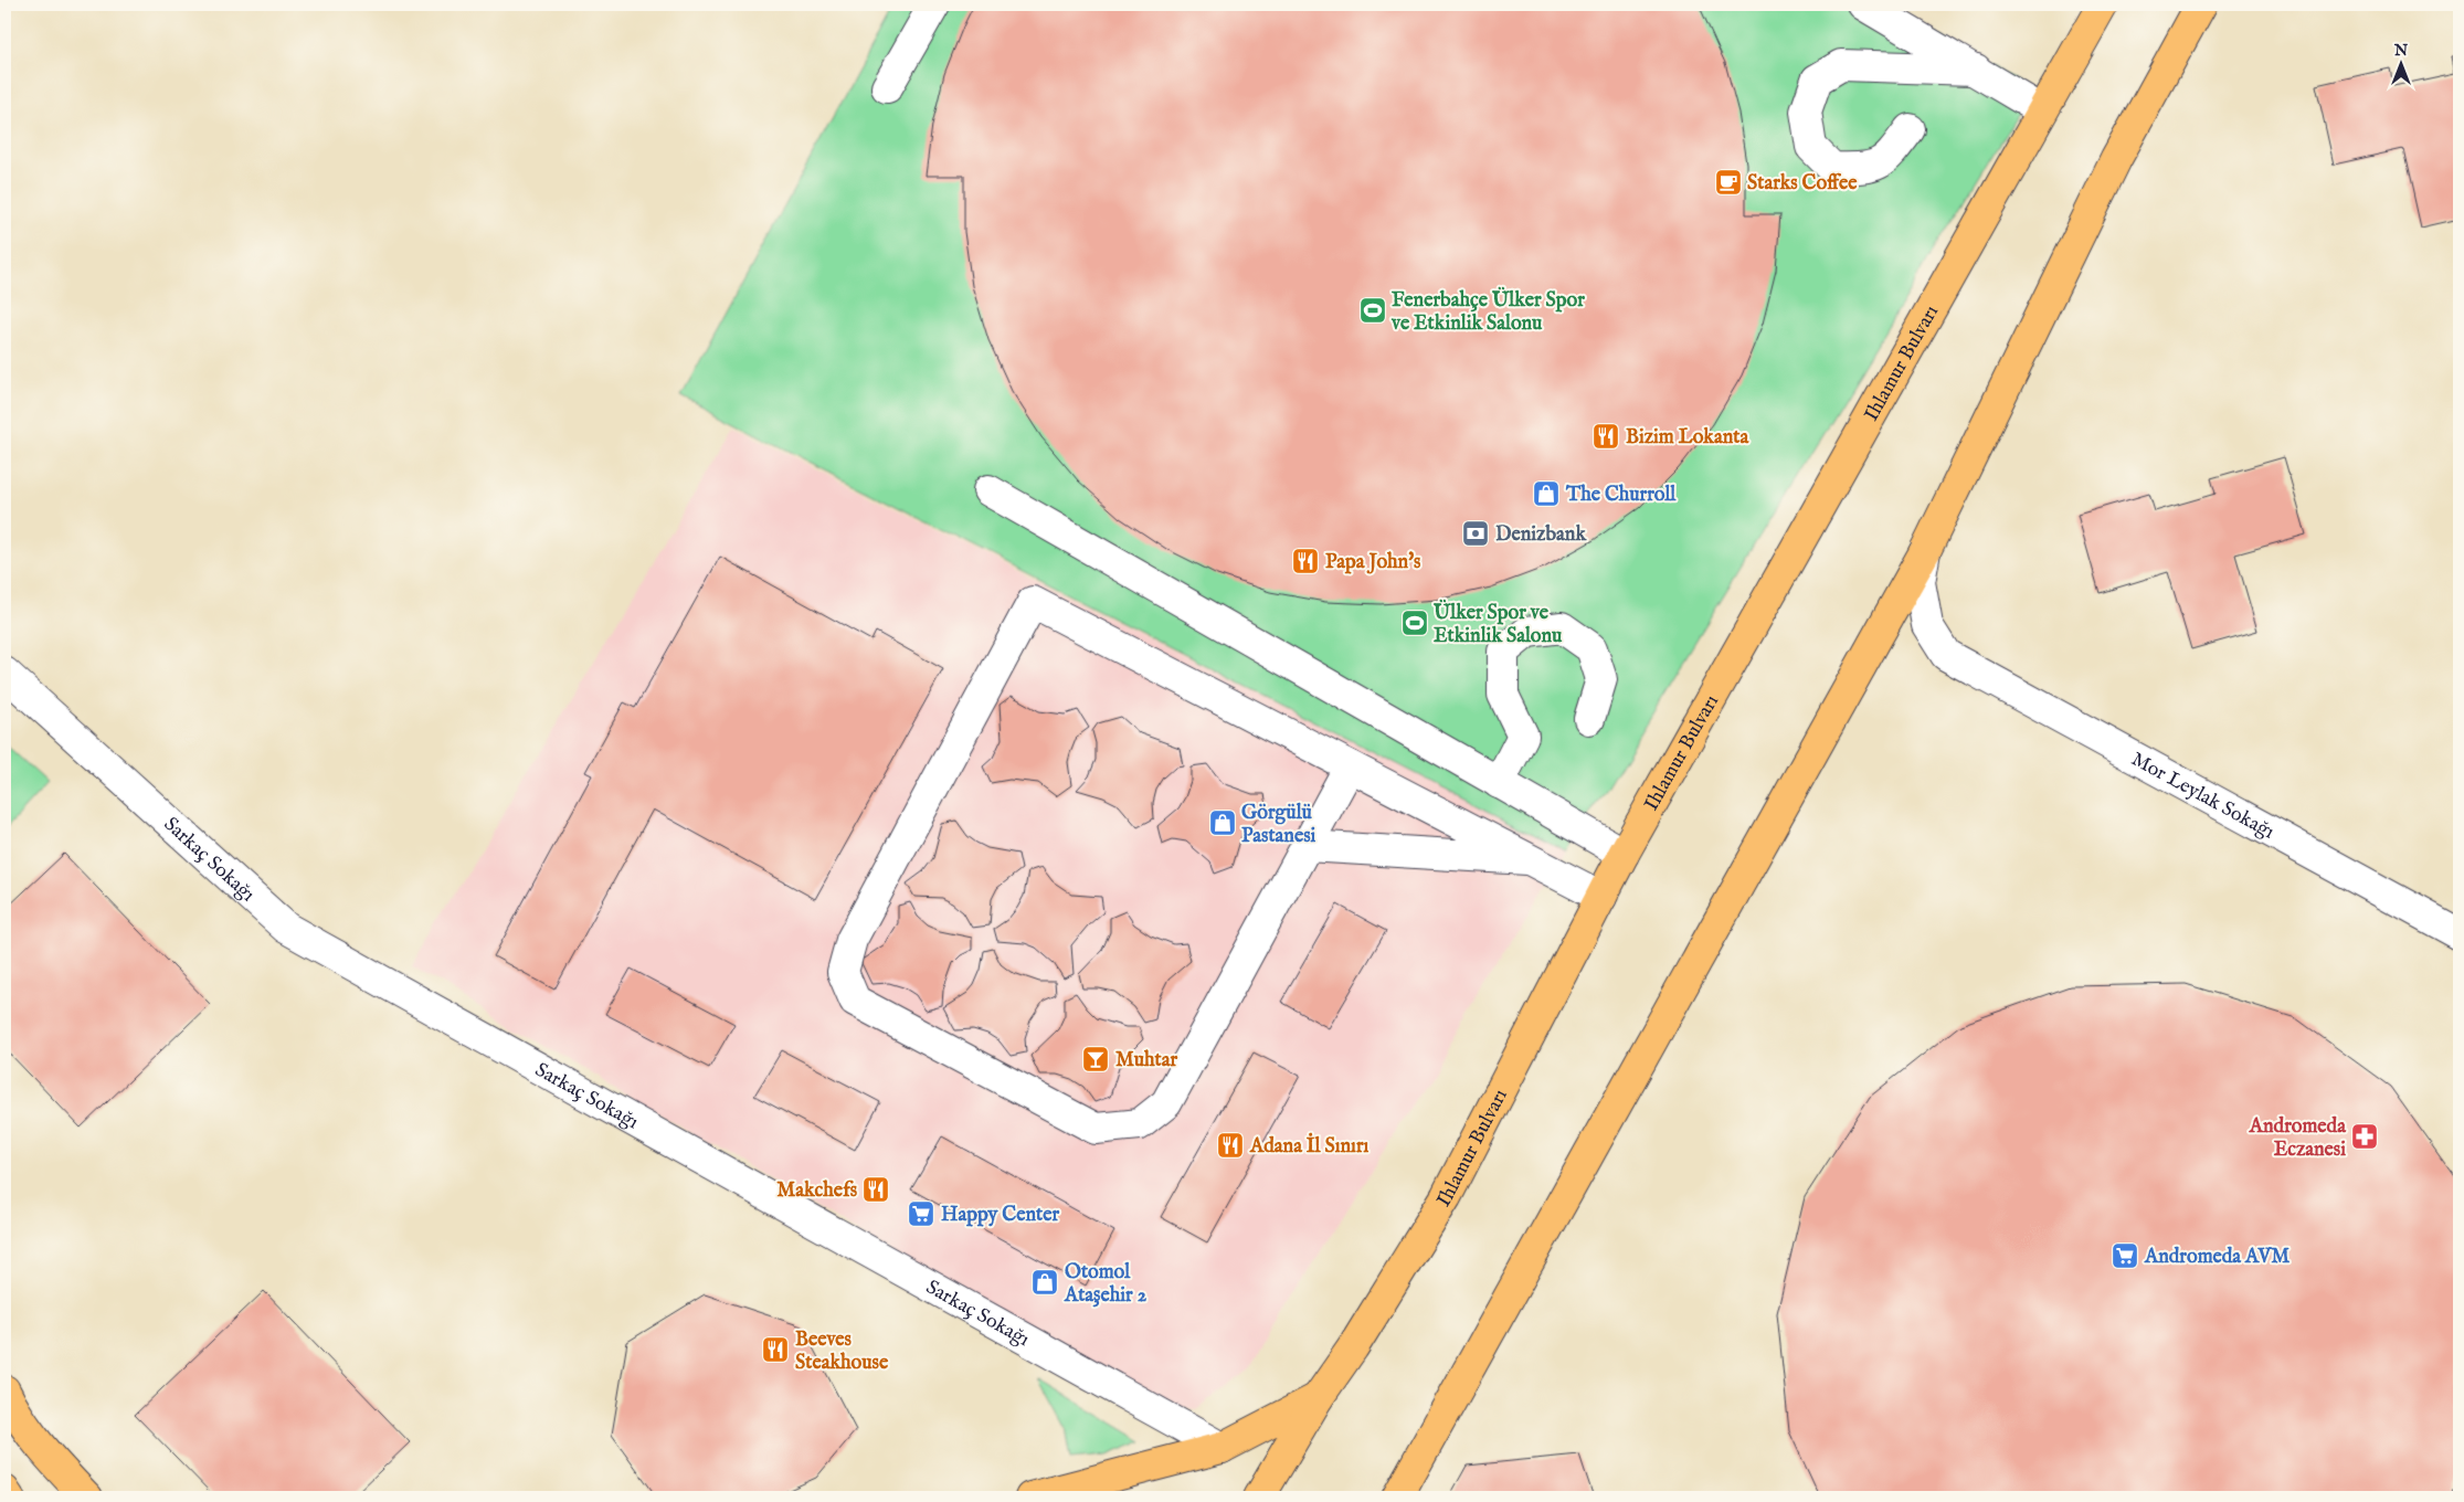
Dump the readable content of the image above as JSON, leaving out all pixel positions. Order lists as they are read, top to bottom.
{
  "streets": {
    "main road": ["Ihlamur Bulvarı"],
    "street": ["Mor Leylak Sokağı", "Sarkaç Sokağı"]
  },
  "places": {
    "cafe": ["Starks Coffee"],
    "sports": ["Fenerbahçe Ülker Spor ve Etkinlik Salonu", "Ülker Spor ve Etkinlik Salonu"],
    "restaurant": [
      "Bizim Lokanta",
      "Papa John's",
      "Adana İl Sınırı",
      "Makchefs",
      "Beeves Steakhouse"
    ],
    "shop": ["The Churroll", "Görgülü Pastanesi", "Otomol Ataşehir 2"],
    "bank": ["Denizbank"],
    "bar": ["Muhtar"],
    "pharmacy": ["Andromeda Eczanesi"],
    "supermarket": ["Happy Center", "Andromeda AVM"]
  },
  "north": "top"
}
